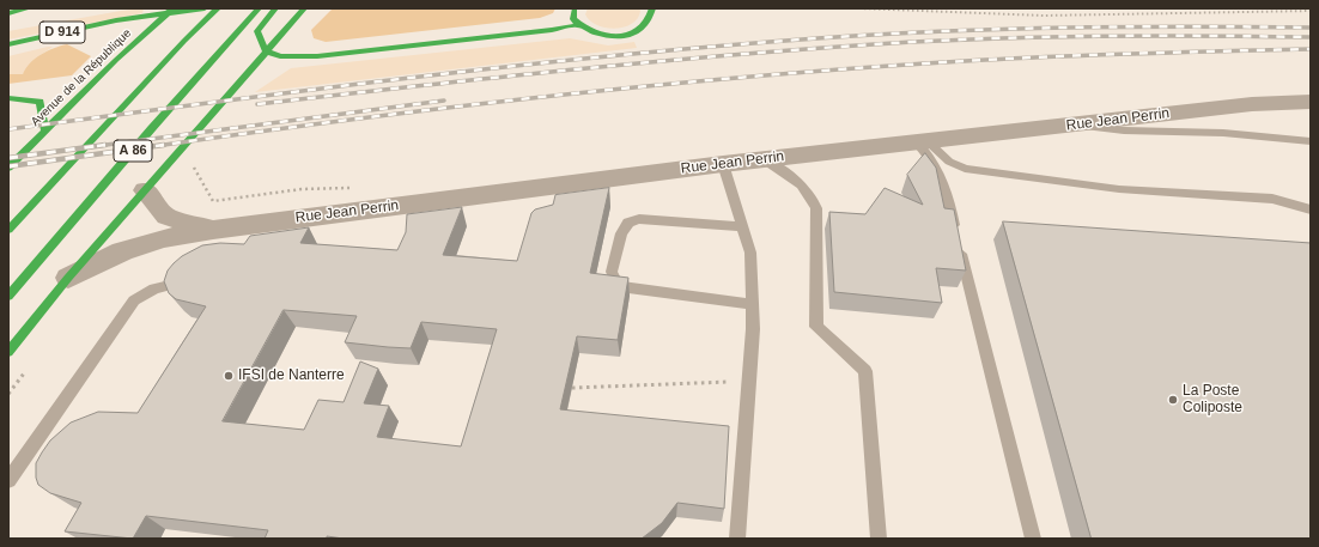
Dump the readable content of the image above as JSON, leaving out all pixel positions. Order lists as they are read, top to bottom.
{
  "streets": {
    "main road": ["D 914", "Avenue de la République", "A 86"],
    "street": ["Rue Jean Perrin"]
  },
  "places": ["IFSI de Nanterre", "La Poste Coliposte"]
}
